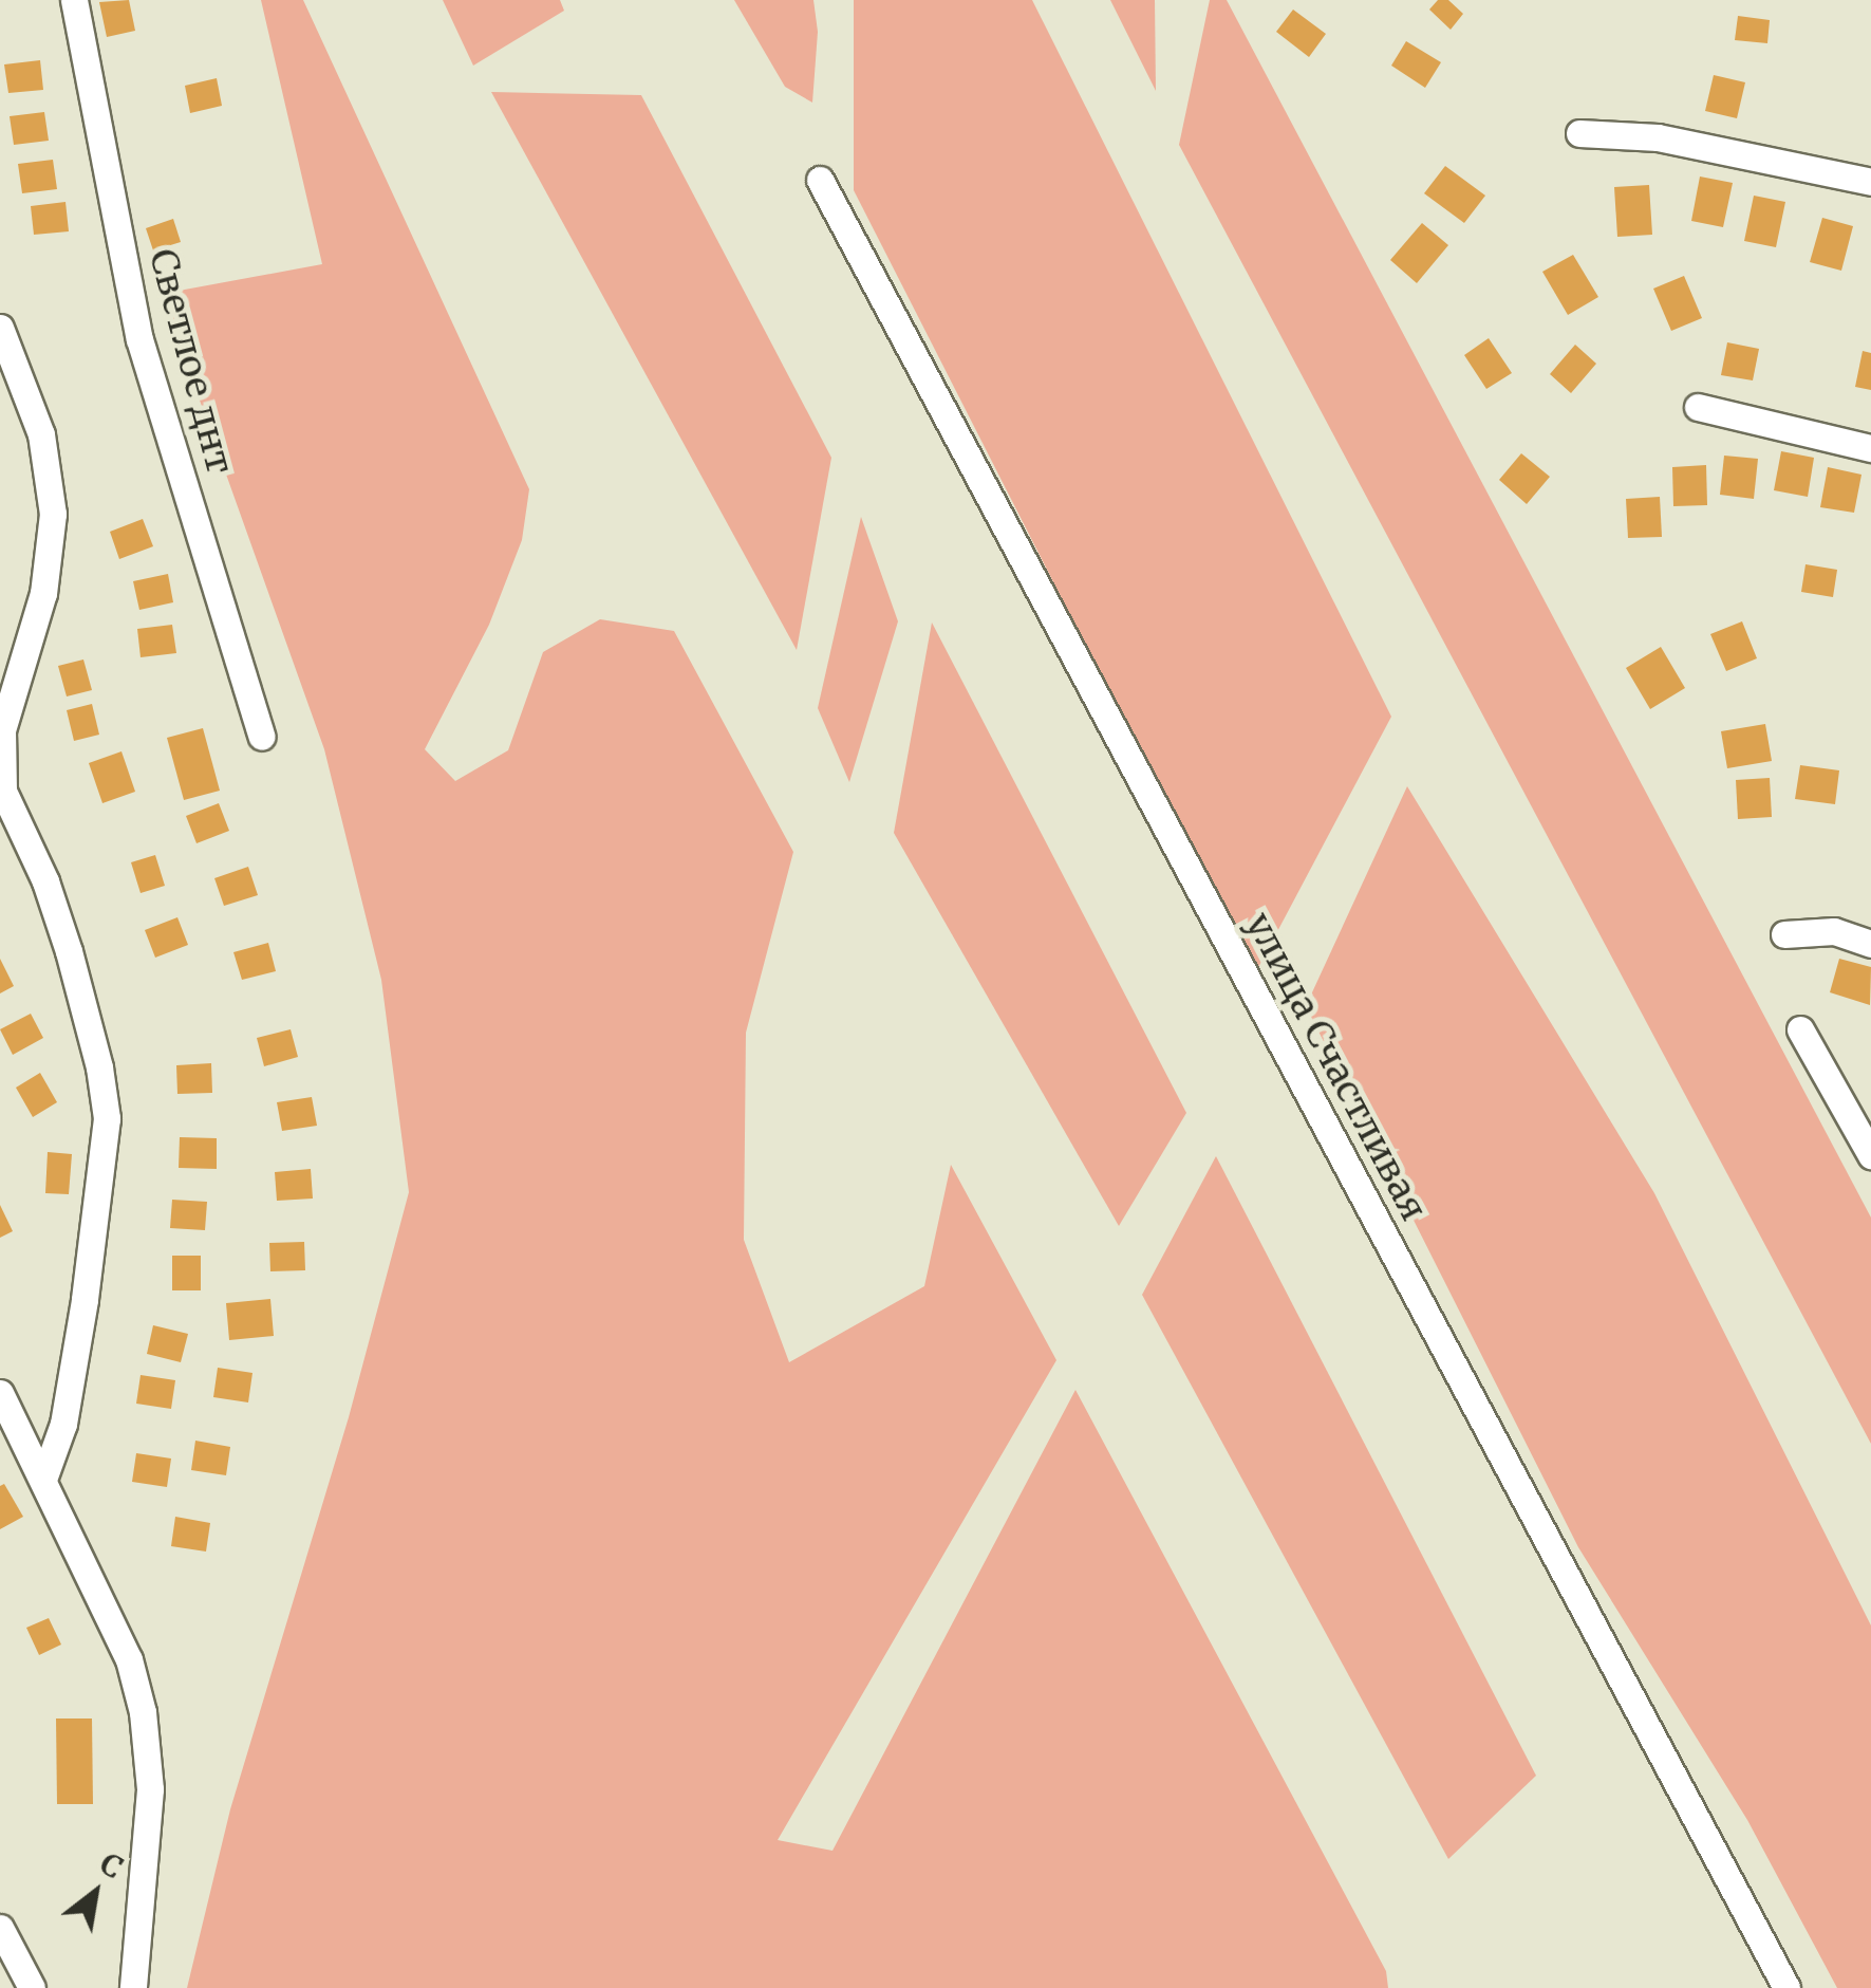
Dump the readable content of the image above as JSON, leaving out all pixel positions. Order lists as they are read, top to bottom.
{
  "streets": {
    "street": ["Светлое днт", "улица Счастливая"]
  },
  "north": "top right"
}
